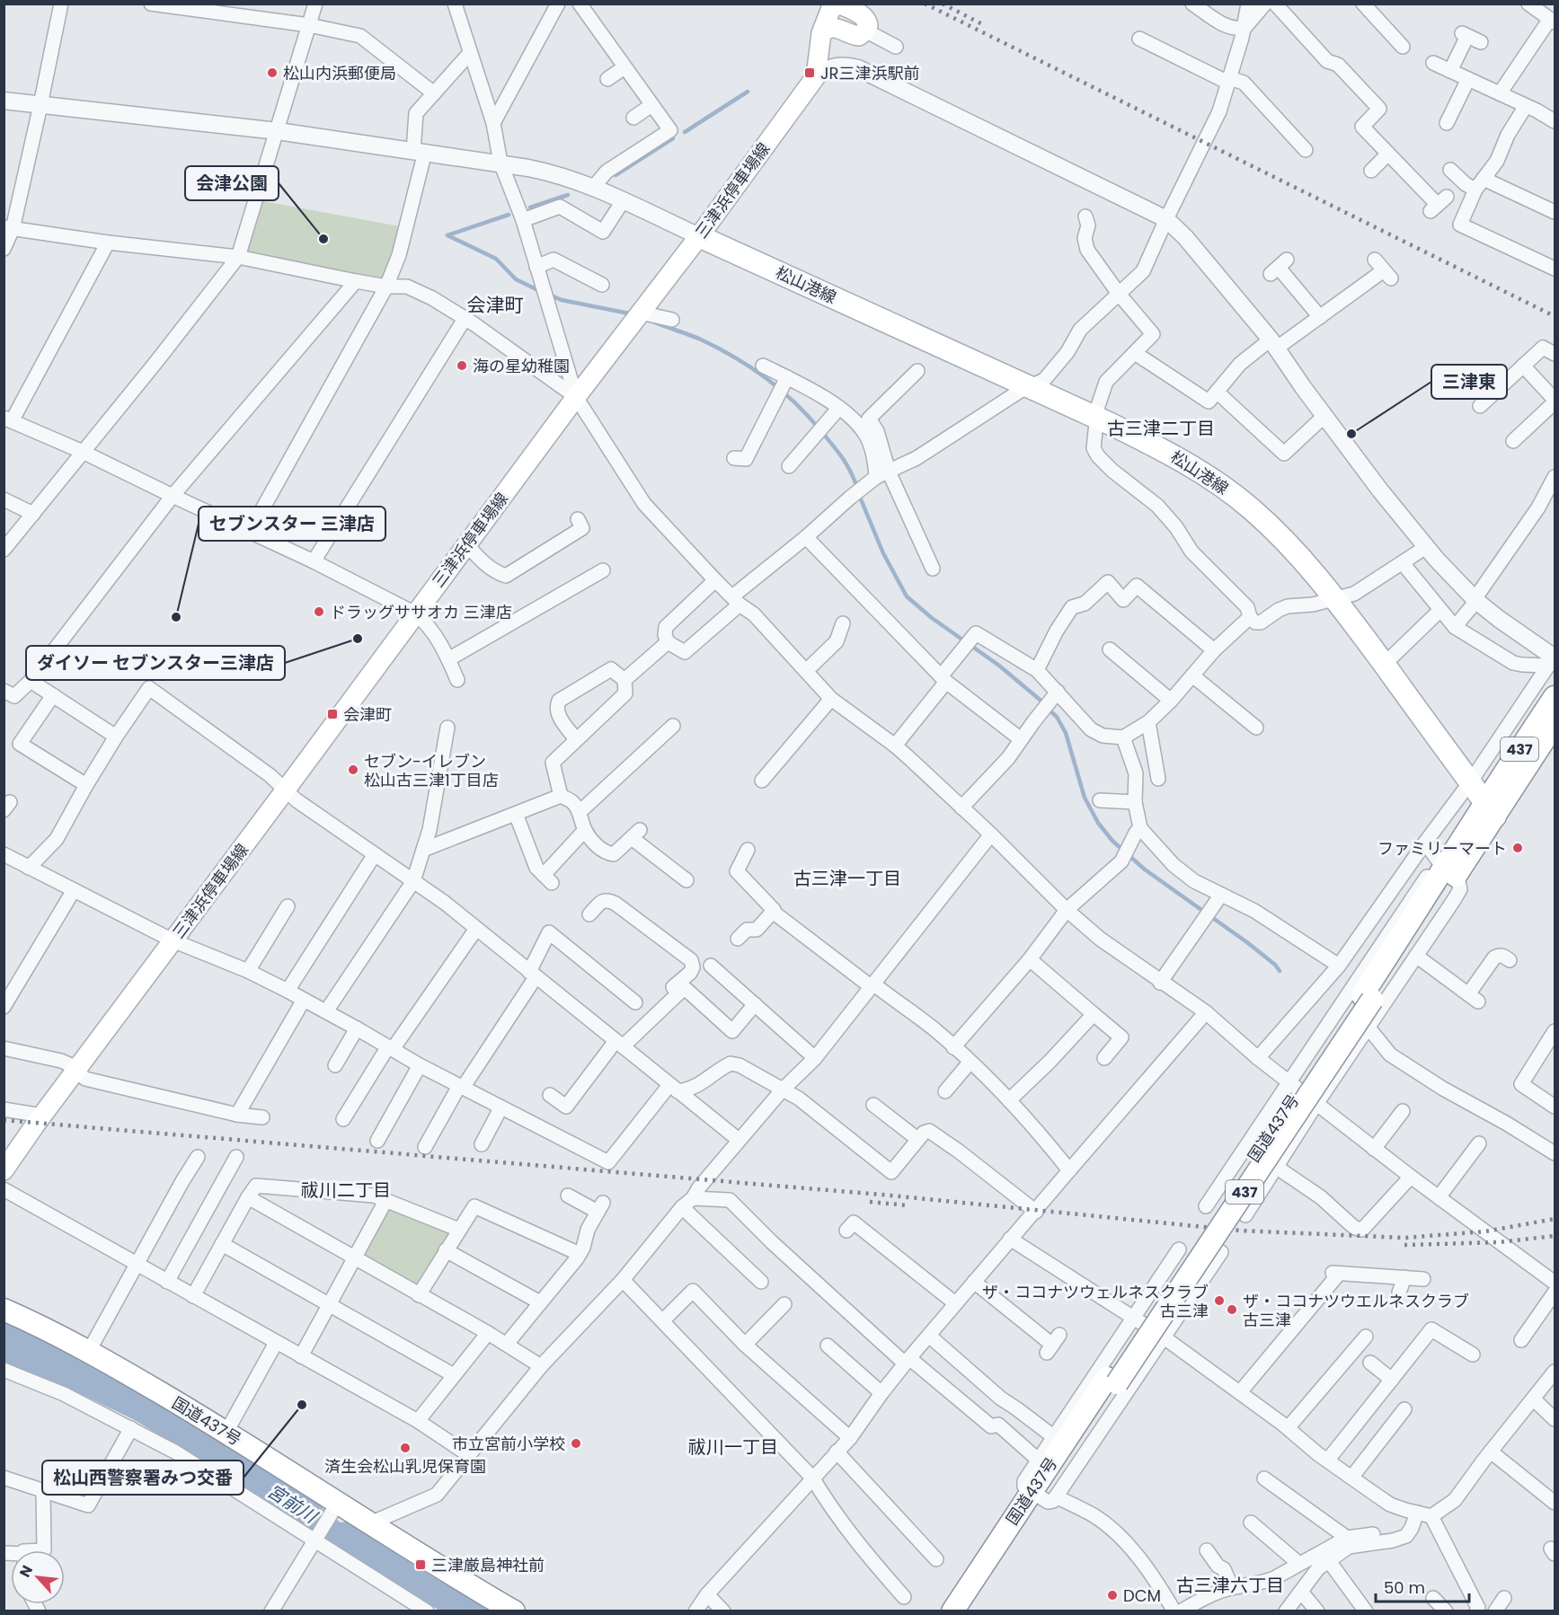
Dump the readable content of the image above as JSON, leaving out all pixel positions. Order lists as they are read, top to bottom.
{
  "streets": {
    "main road": [
      "三津浜停車場線",
      "松山港線",
      "437",
      "国道437号"
    ]
  },
  "crossings": [
    ["三津浜停車場線", "松山港線"],
    ["松山港線", "国道437号"]
  ],
  "districts": [
    "会津町",
    "古三津二丁目",
    "古三津一丁目",
    "祓川二丁目",
    "祓川一丁目",
    "古三津六丁目"
  ],
  "water": ["宮前川"],
  "places": {
    "other": [
      "松山内浜郵便局",
      "会津公園",
      "海の星幼稚園",
      "三津東",
      "ドラッグササオカ 三津店",
      "セブンスター 三津店",
      "ダイソー セブンスター三津店",
      "セブン-イレブン 松山古三津1丁目店",
      "ファミリーマート",
      "ザ・ココナツウェルネスクラブ 古三津",
      "ザ・ココナツウエルネスクラブ 古三津",
      "松山西警察署みつ交番",
      "市立宮前小学校",
      "済生会松山乳児保育園",
      "DCM"
    ],
    "transit": ["JR三津浜駅前", "会津町", "三津厳島神社前"]
  },
  "scale_bar": "50 m",
  "north": "top left"
}
